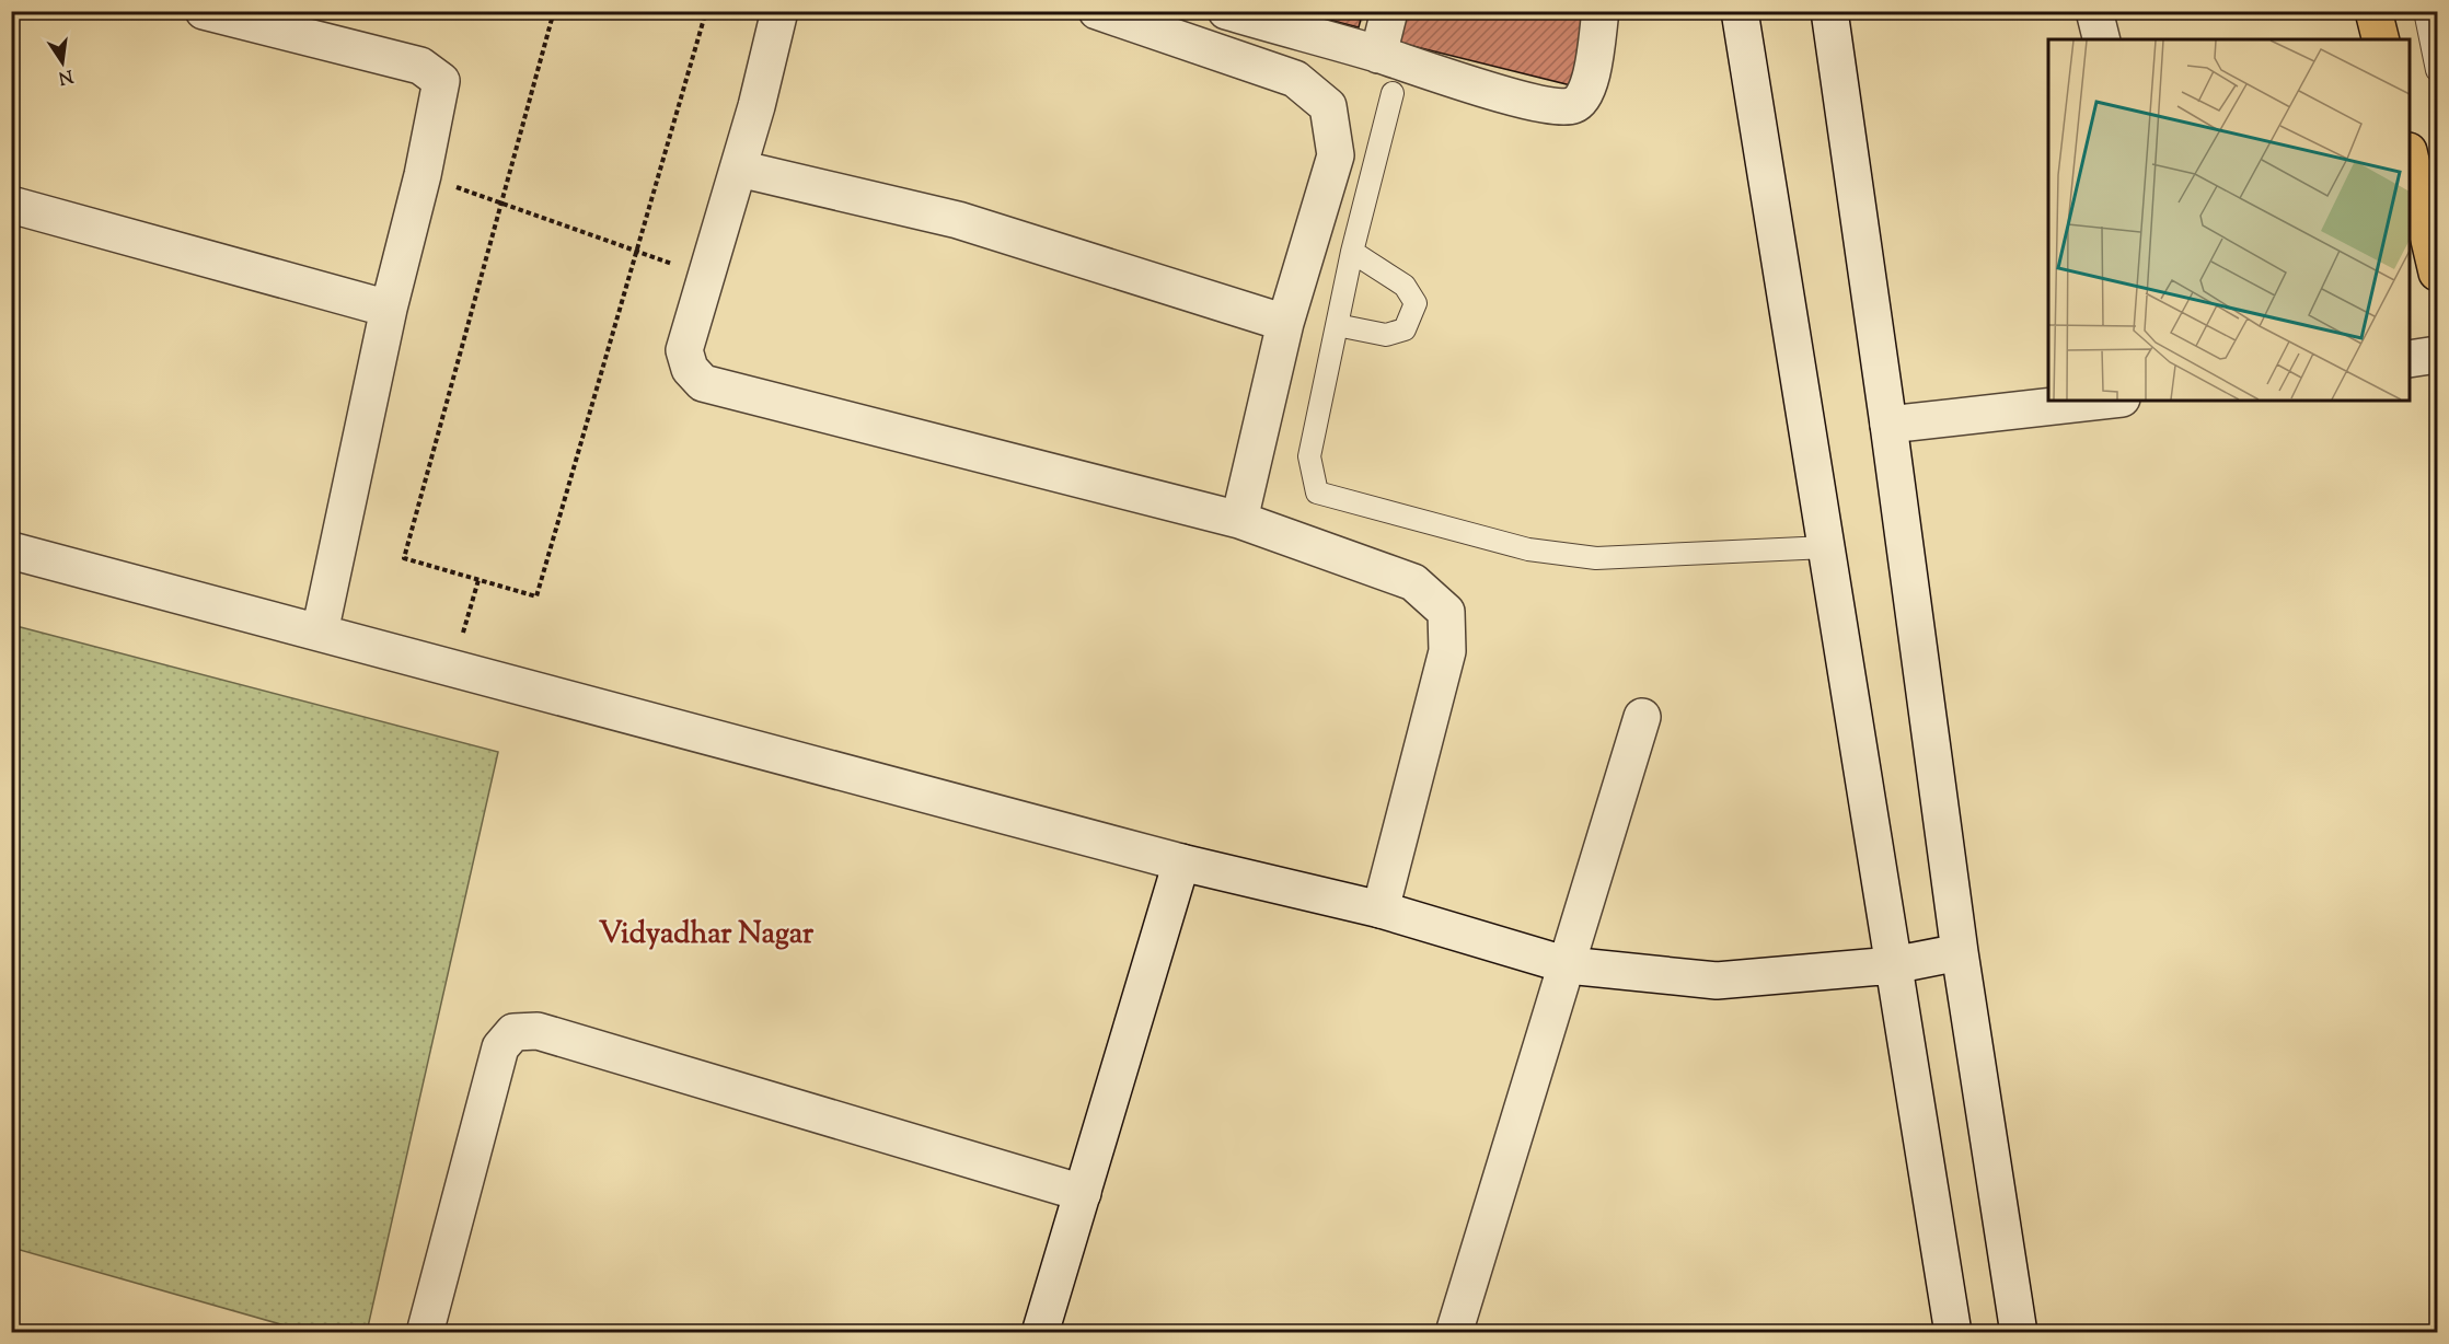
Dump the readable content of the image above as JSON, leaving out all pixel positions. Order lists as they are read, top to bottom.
{
  "districts": ["Vidyadhar Nagar"],
  "north": "bottom"
}
